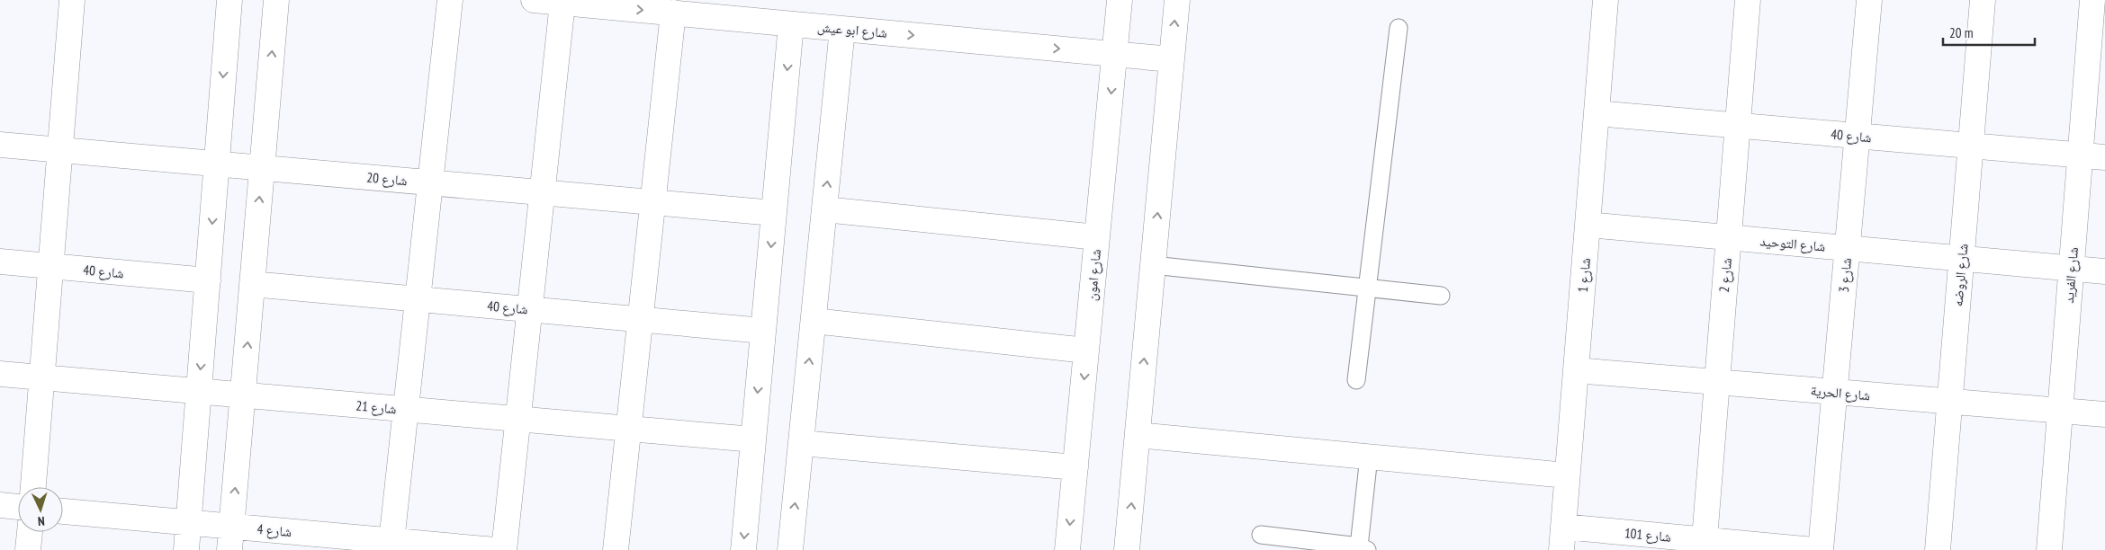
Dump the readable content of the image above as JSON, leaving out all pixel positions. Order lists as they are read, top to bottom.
{
  "streets": {
    "street": [
      "شارع ابو عيش",
      "شارع 40",
      "شارع 20",
      "شارع التوحيد",
      "شارع امون",
      "شارع 1",
      "شارع 2",
      "شارع 3",
      "شارع الروضه",
      "شارع الفريد",
      "شارع الحرية",
      "شارع 21",
      "شارع 4",
      "شارع 101"
    ]
  },
  "crossings": [
    ["شارع ابو عيش", "شارع امون"],
    ["شارع 40", "شارع 1"],
    ["شارع 40", "شارع 2"],
    ["شارع 40", "شارع 3"],
    ["شارع 40", "شارع الروضه"],
    ["شارع 40", "شارع الفريد"],
    ["شارع التوحيد", "شارع 1"],
    ["شارع التوحيد", "شارع 2"],
    ["شارع التوحيد", "شارع 3"],
    ["شارع التوحيد", "شارع الروضه"],
    ["شارع التوحيد", "شارع الفريد"],
    ["شارع 1", "شارع الحرية"],
    ["شارع 1", "شارع 101"],
    ["شارع 2", "شارع الحرية"],
    ["شارع 2", "شارع 101"],
    ["شارع 3", "شارع الحرية"],
    ["شارع الروضه", "شارع الحرية"],
    ["شارع الفريد", "شارع الحرية"]
  ],
  "scale_bar": "20 m",
  "north": "bottom"
}
